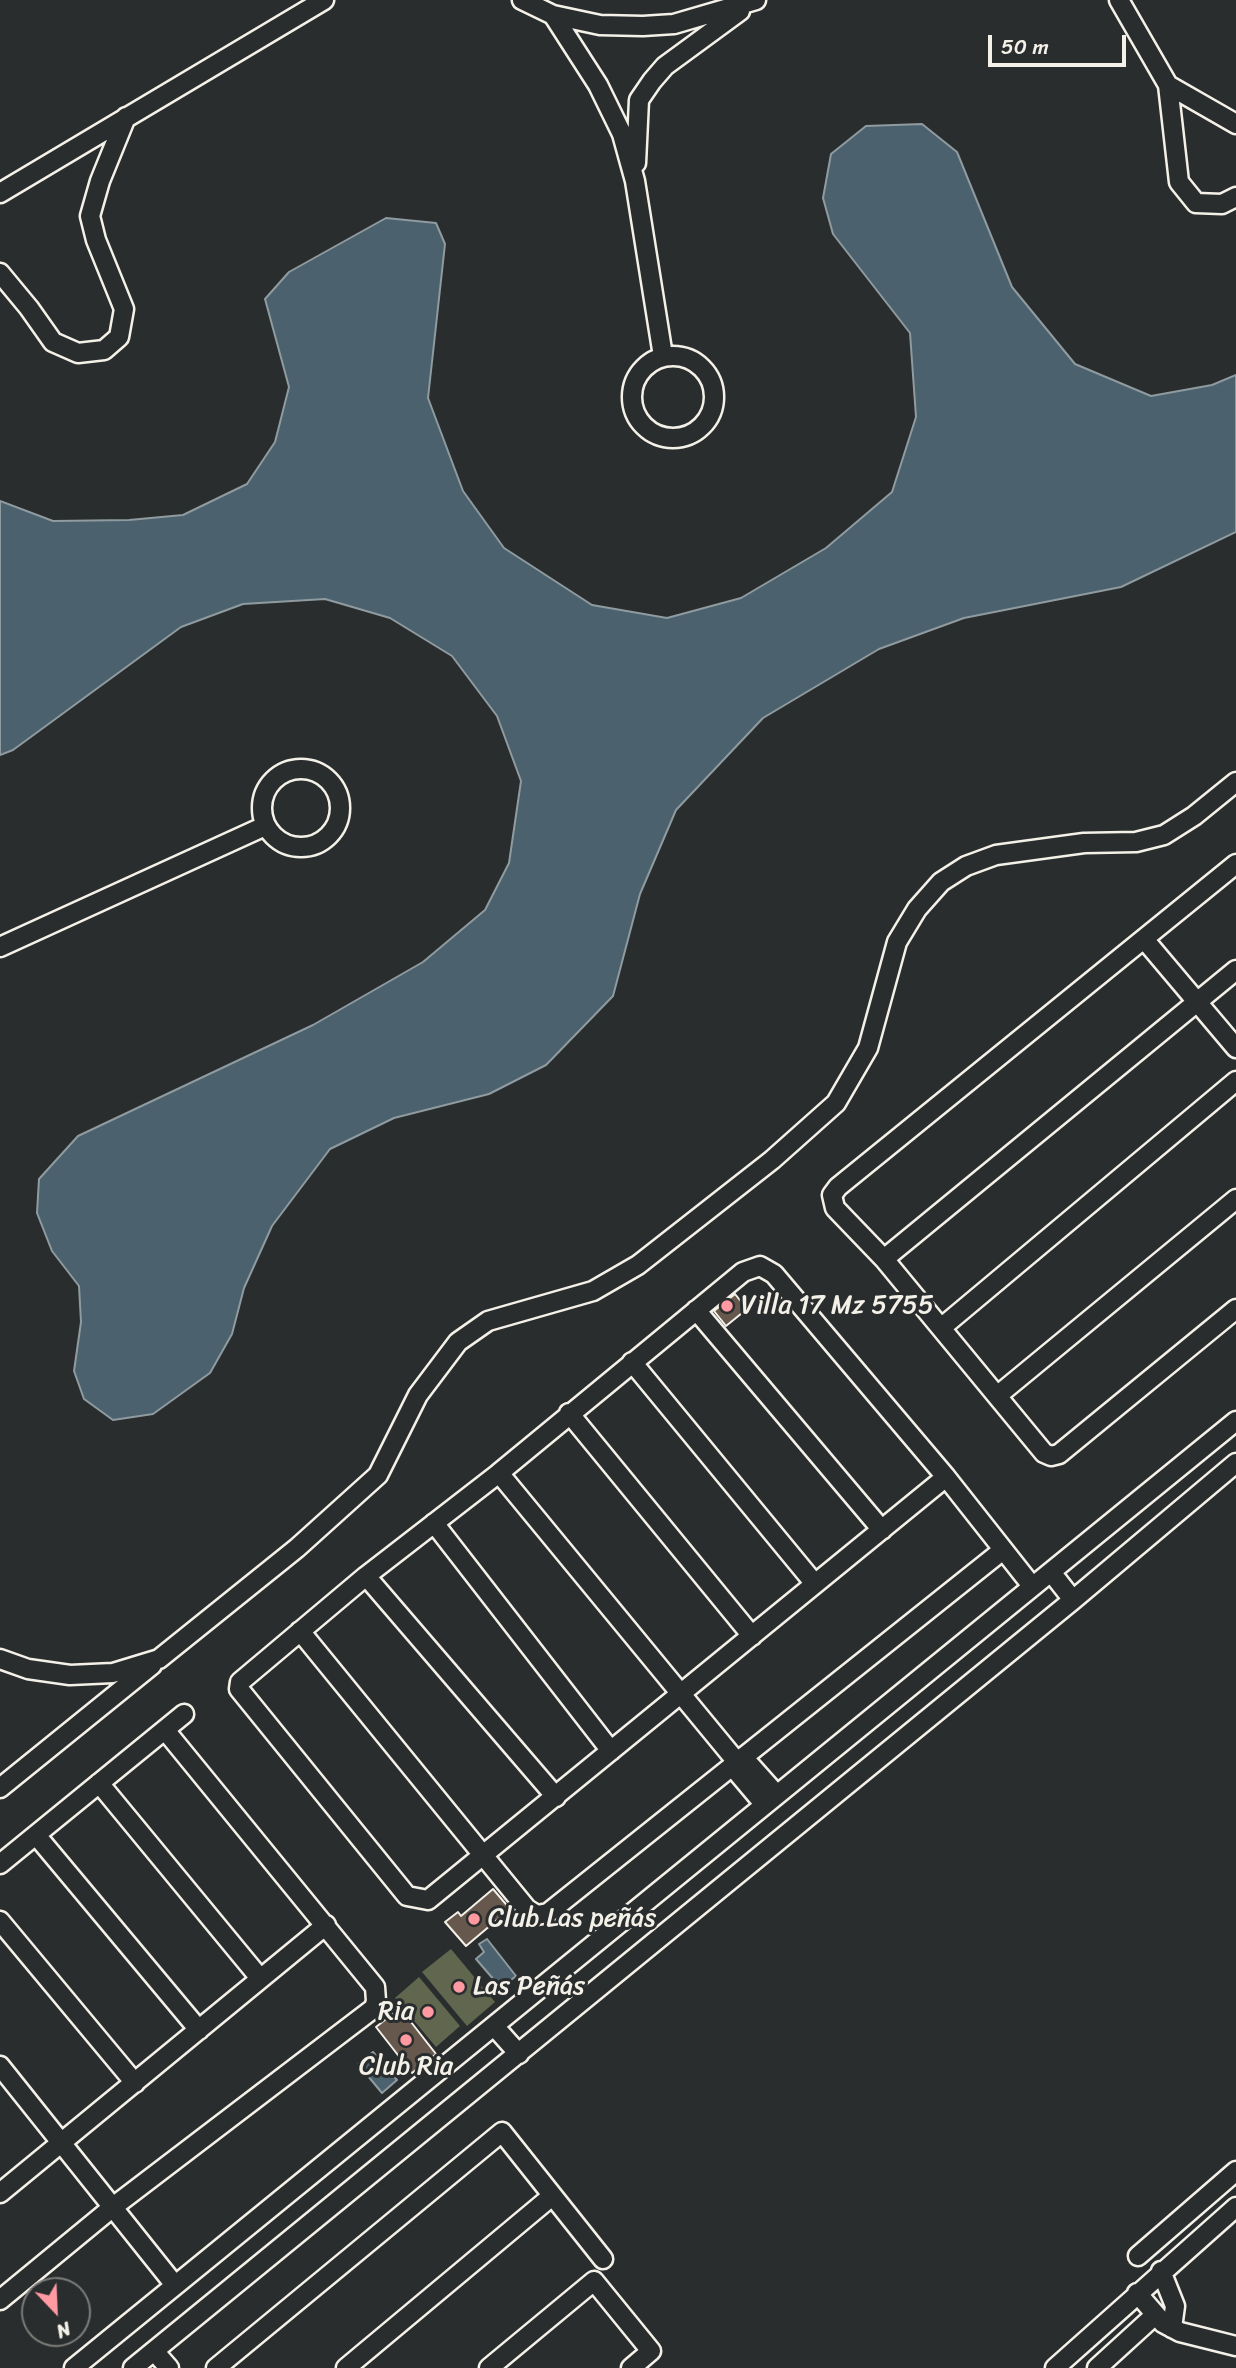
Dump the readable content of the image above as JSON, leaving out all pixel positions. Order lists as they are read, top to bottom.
{
  "places": [
    "Villa 17 Mz 5755",
    "Club Las peñás",
    "Las Peñás",
    "Ria",
    "Club Ria"
  ],
  "scale_bar": "50 m",
  "north": "bottom right"
}
